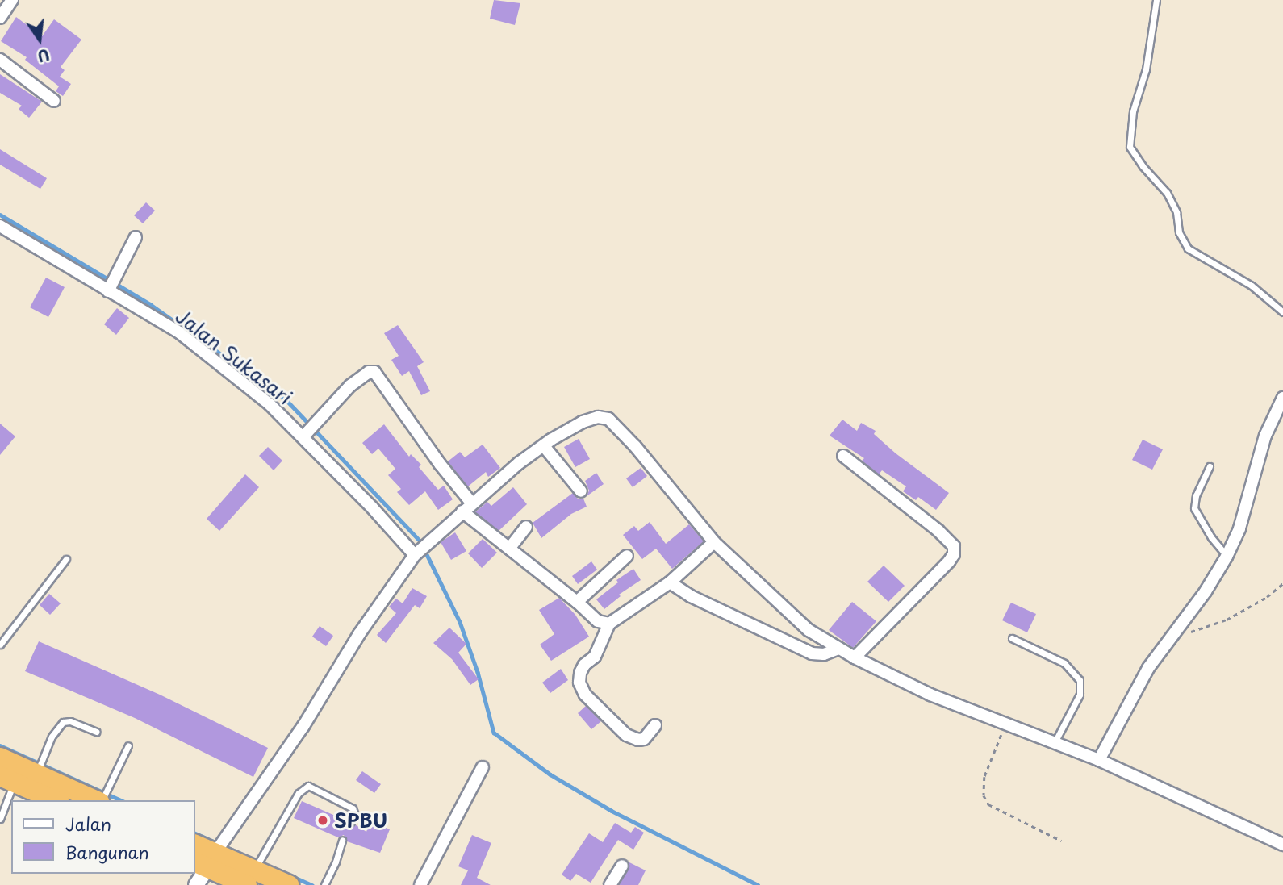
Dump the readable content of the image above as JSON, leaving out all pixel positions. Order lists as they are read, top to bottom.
{
  "streets": {
    "street": ["Jalan Sukasari"]
  },
  "places": ["SPBU"],
  "legend": ["Jalan", "Bangunan"],
  "north": "bottom"
}
